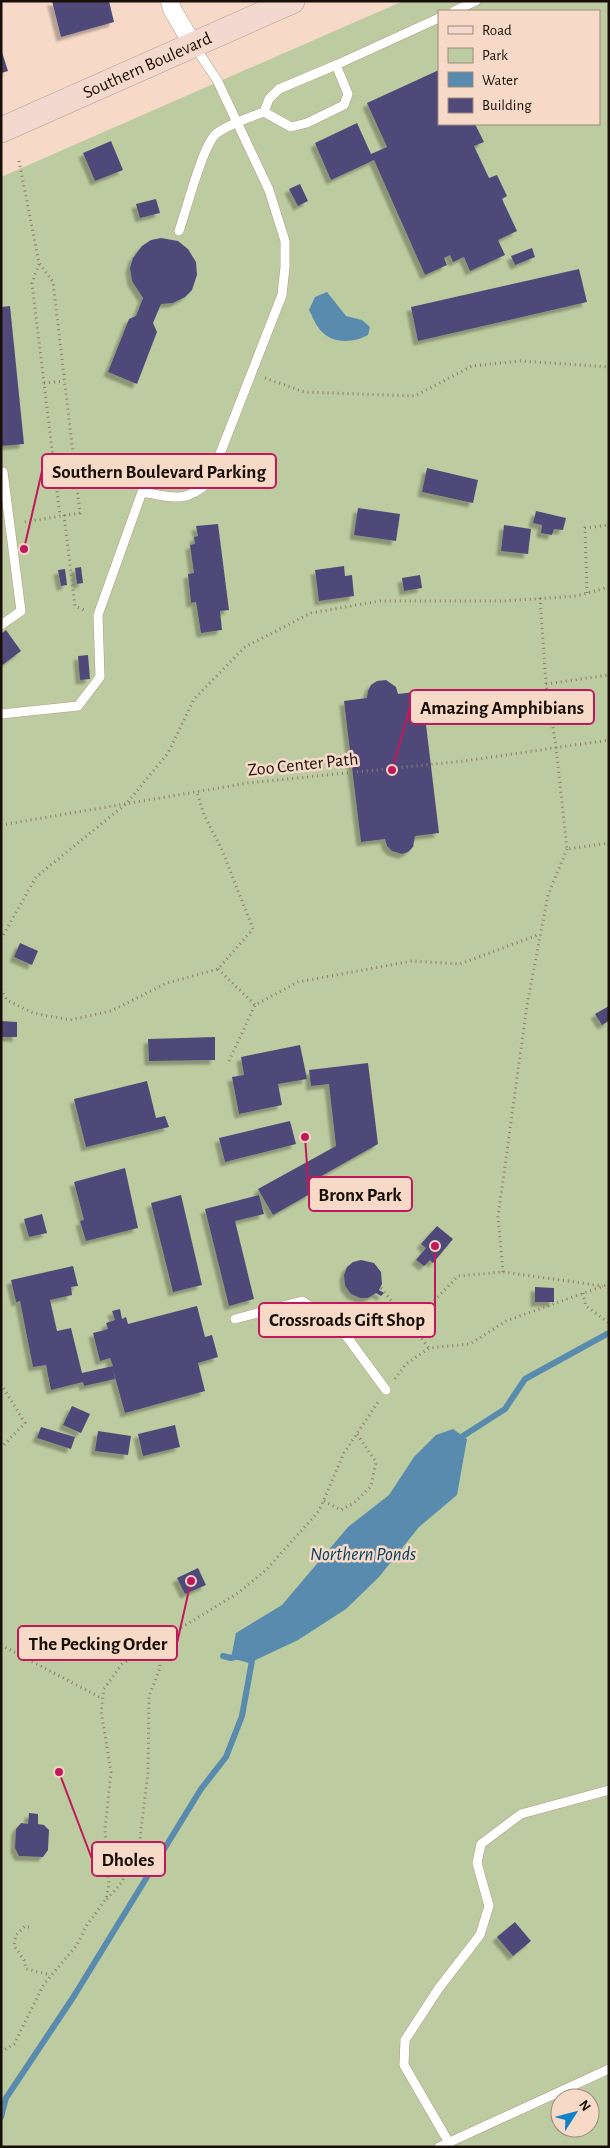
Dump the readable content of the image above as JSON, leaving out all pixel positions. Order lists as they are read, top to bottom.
{
  "streets": {
    "main road": ["Southern Boulevard"],
    "path": ["Zoo Center Path"]
  },
  "water": ["Northern Ponds"],
  "places": [
    "Southern Boulevard Parking",
    "Amazing Amphibians",
    "Bronx Park",
    "Crossroads Gift Shop",
    "The Pecking Order",
    "Dholes"
  ],
  "legend": [
    "Road",
    "Park",
    "Water",
    "Building"
  ],
  "north": "top right"
}
